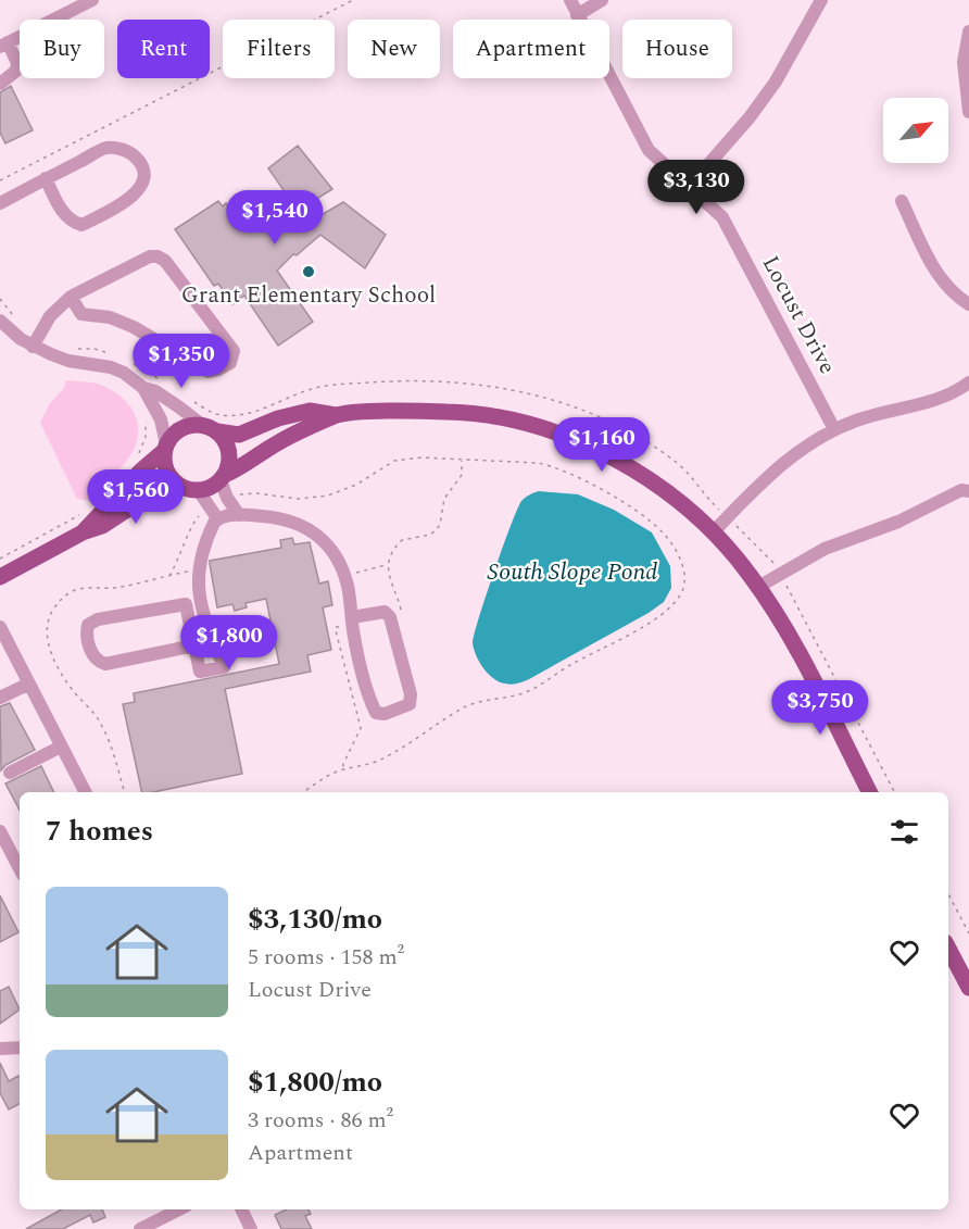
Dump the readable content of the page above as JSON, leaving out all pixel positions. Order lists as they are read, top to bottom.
{
  "streets": {
    "street": ["Locust Drive"]
  },
  "water": ["South Slope Pond"],
  "places": ["Grant Elementary School"],
  "north": "top right",
  "page": {
    "chip": [
      "Buy",
      "Rent",
      "Filters",
      "New",
      "Apartment",
      "House"
    ],
    "price": [
      "$3,130",
      "$1,540",
      "$1,350",
      "$1,160",
      "$1,560",
      "$1,800",
      "$3,750"
    ],
    "heading": "7 homes",
    "list": [
      {
        "name": "$3,130/mo",
        "note": "5 rooms · 158 m² · Locust Drive"
      },
      {
        "name": "$1,800/mo",
        "note": "3 rooms · 86 m² · Apartment"
      }
    ]
  }
}
